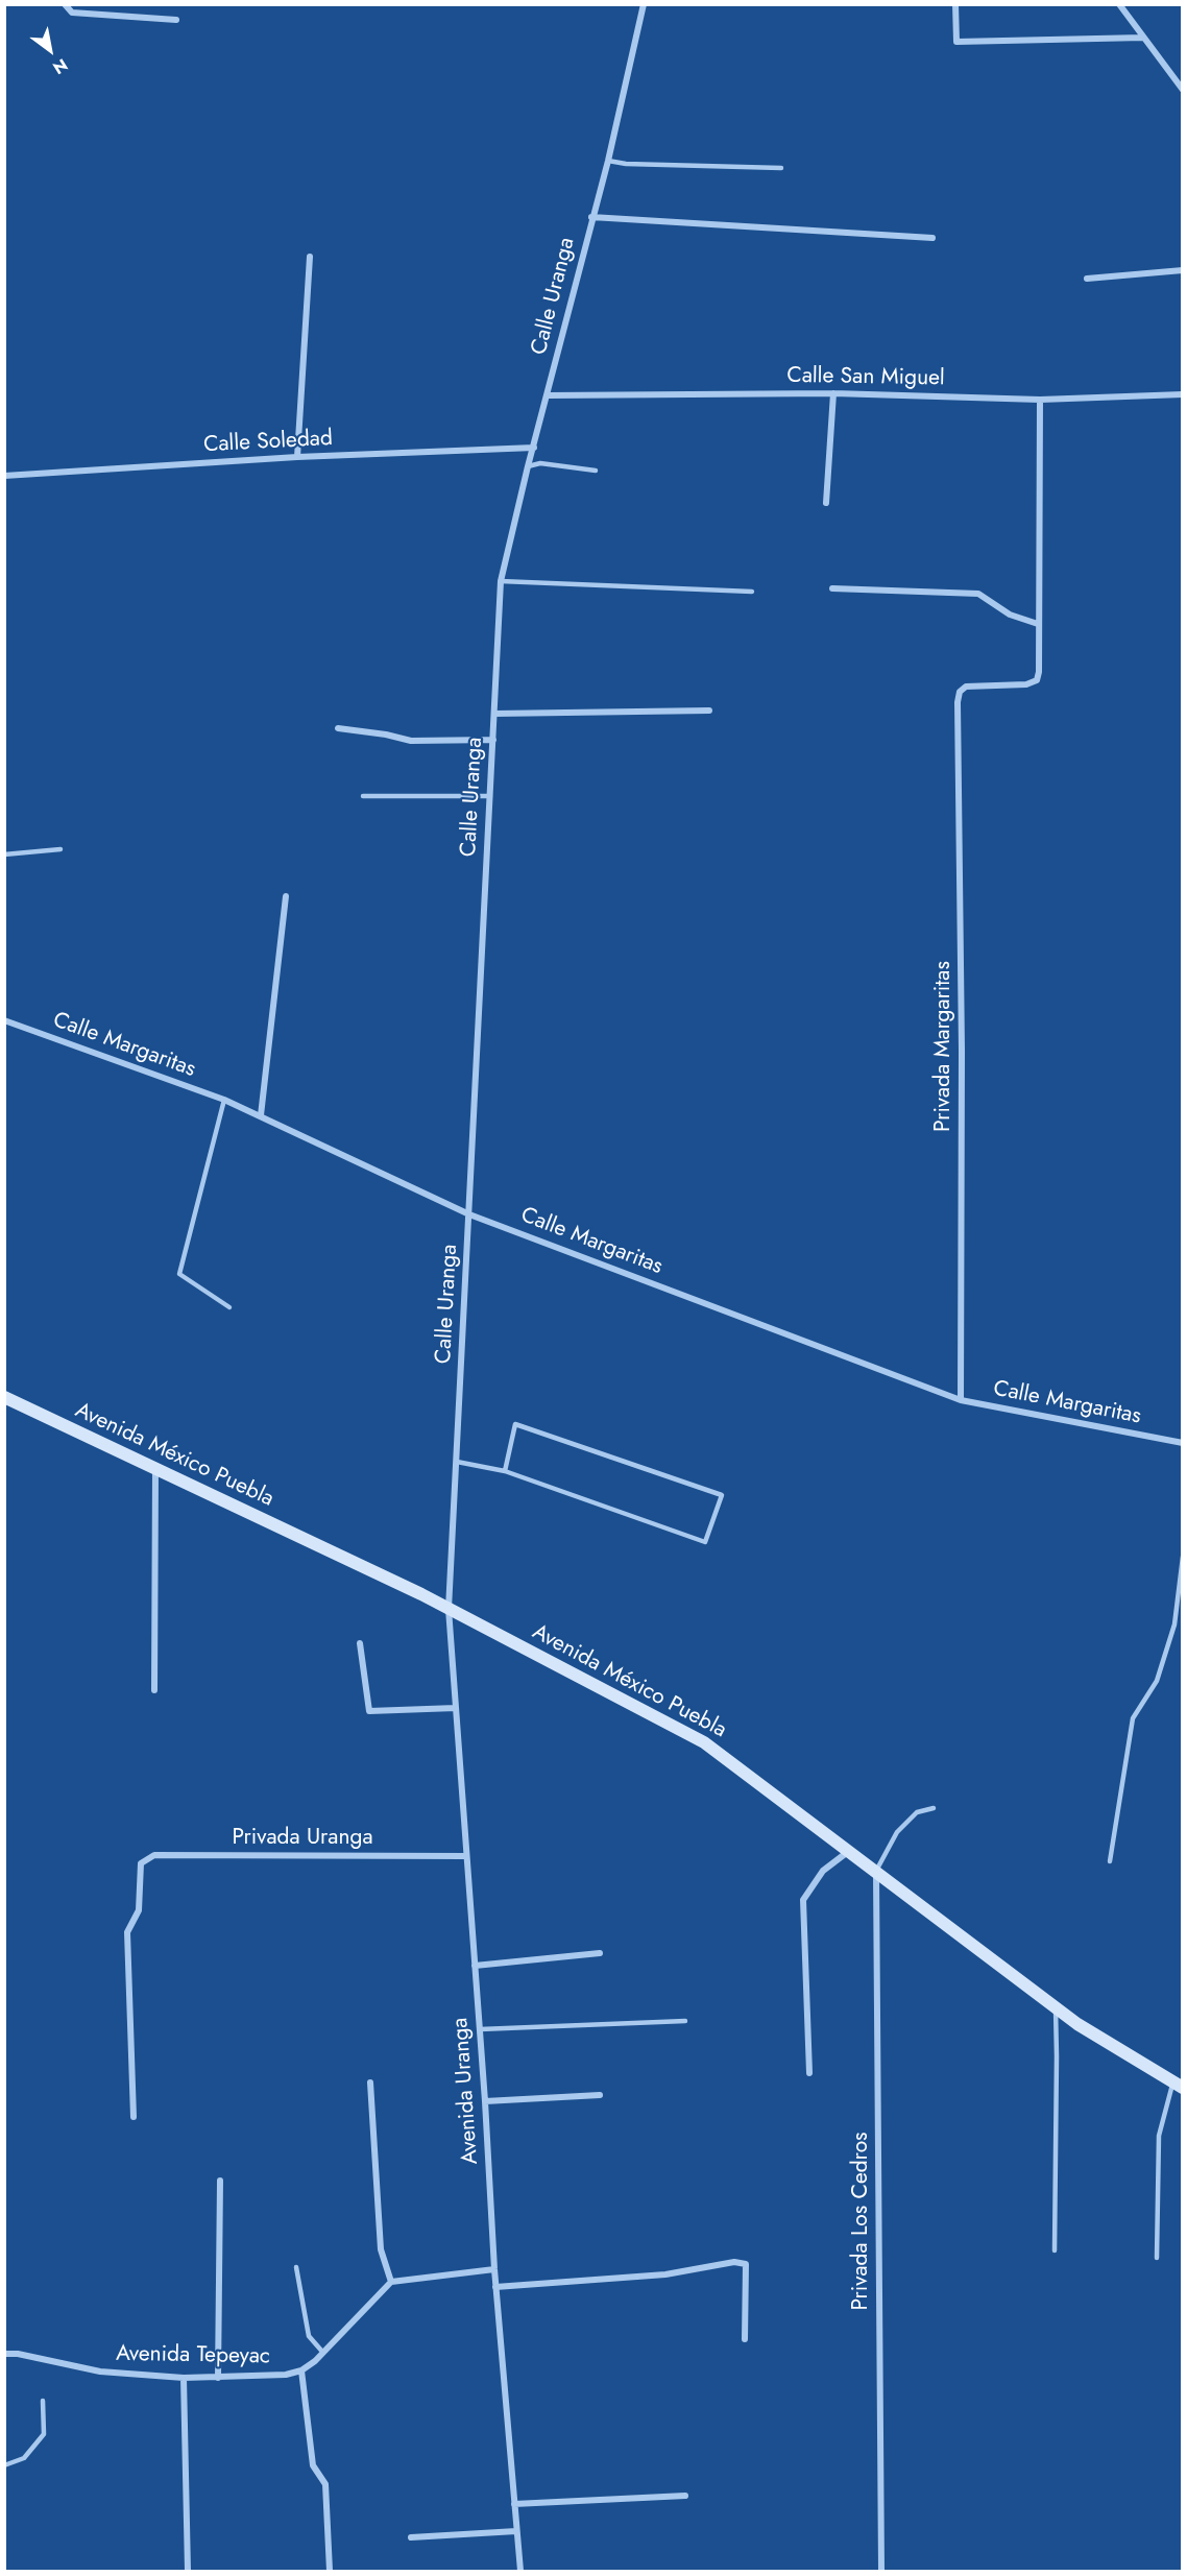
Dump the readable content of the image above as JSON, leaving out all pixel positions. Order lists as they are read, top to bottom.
{
  "streets": {
    "main road": ["Avenida México Puebla"],
    "street": [
      "Calle Uranga",
      "Calle San Miguel",
      "Calle Soledad",
      "Calle Margaritas",
      "Privada Margaritas",
      "Privada Uranga",
      "Avenida Uranga",
      "Privada Los Cedros",
      "Avenida Tepeyac"
    ]
  },
  "crossings": [
    ["Calle Uranga", "Calle San Miguel"],
    ["Calle Uranga", "Calle Soledad"],
    ["Calle Uranga", "Calle Margaritas"],
    ["Calle Uranga", "Avenida México Puebla"],
    ["Calle Uranga", "Avenida Uranga"],
    ["Calle Margaritas", "Privada Margaritas"],
    ["Avenida México Puebla", "Avenida Uranga"],
    ["Avenida México Puebla", "Privada Los Cedros"],
    ["Privada Uranga", "Avenida Uranga"]
  ],
  "north": "bottom right"
}
